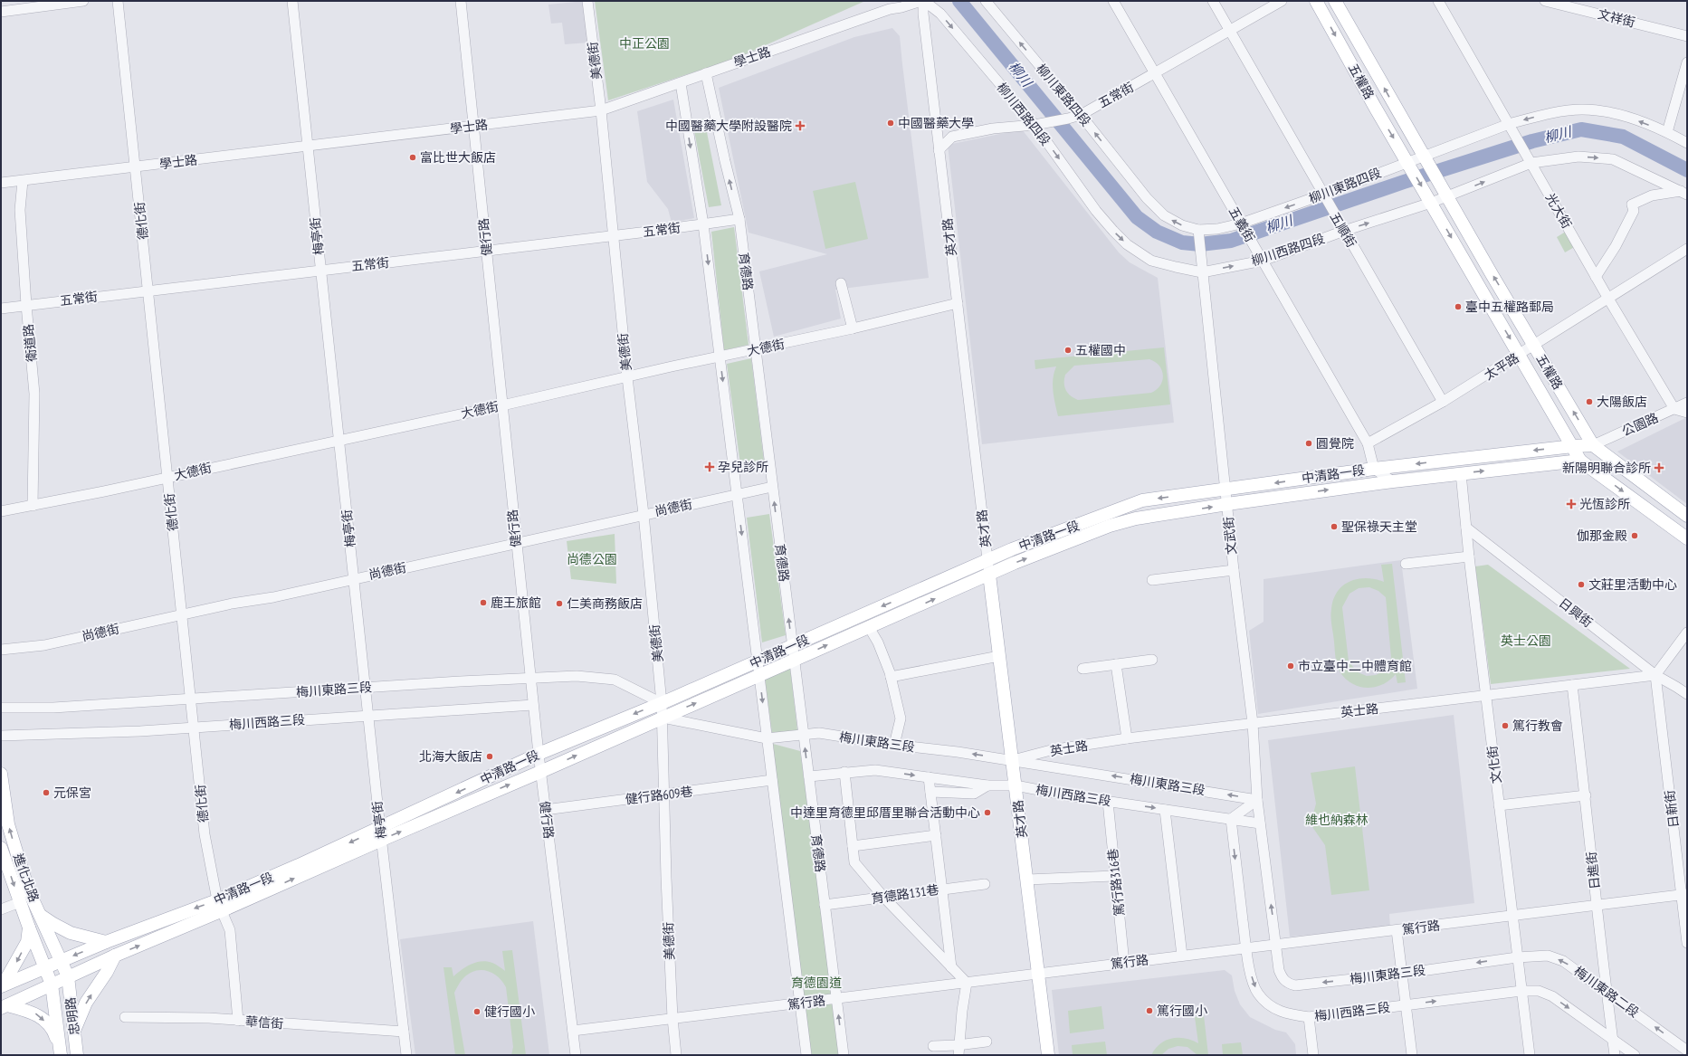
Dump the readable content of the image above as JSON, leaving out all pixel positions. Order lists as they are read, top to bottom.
{
  "streets": {
    "main road": [
      "五權路",
      "英才路",
      "中清路一段",
      "進化北路",
      "忠明路"
    ],
    "street": [
      "文祥街",
      "學士路",
      "美德街",
      "柳川東路四段",
      "五常街",
      "柳川西路四段",
      "光大街",
      "德化街",
      "五義街",
      "五順街",
      "梅亭街",
      "健行路",
      "育德路",
      "衛道路",
      "大德街",
      "太平路",
      "公園路",
      "尚德街",
      "文武街",
      "日興街",
      "梅川東路三段",
      "英士路",
      "梅川西路三段",
      "文化街",
      "健行路609巷",
      "日新街",
      "日進街",
      "篤行路316巷",
      "育德路131巷",
      "篤行路",
      "梅川東路二段",
      "華信街"
    ]
  },
  "crossings": [
    ["學士路", "美德街"],
    ["學士路", "柳川西路四段"],
    ["學士路", "德化街"],
    ["學士路", "梅亭街"],
    ["學士路", "健行路"],
    ["學士路", "英才路"],
    ["學士路", "育德路"],
    ["學士路", "衛道路"],
    ["美德街", "五常街"],
    ["美德街", "大德街"],
    ["美德街", "中清路一段"],
    ["美德街", "尚德街"],
    ["美德街", "梅川東路三段"],
    ["美德街", "健行路609巷"],
    ["美德街", "篤行路"],
    ["五權路", "柳川東路四段"],
    ["五權路", "柳川西路四段"],
    ["五權路", "太平路"],
    ["五權路", "公園路"],
    ["五權路", "中清路一段"],
    ["柳川東路四段", "五常街"],
    ["柳川東路四段", "光大街"],
    ["柳川東路四段", "五義街"],
    ["柳川東路四段", "五順街"],
    ["柳川東路四段", "文武街"],
    ["五常街", "柳川西路四段"],
    ["五常街", "德化街"],
    ["五常街", "五義街"],
    ["五常街", "五順街"],
    ["五常街", "梅亭街"],
    ["五常街", "健行路"],
    ["五常街", "英才路"],
    ["五常街", "育德路"],
    ["五常街", "衛道路"],
    ["柳川西路四段", "光大街"],
    ["柳川西路四段", "五義街"],
    ["柳川西路四段", "五順街"],
    ["柳川西路四段", "英才路"],
    ["柳川西路四段", "文武街"],
    ["光大街", "太平路"],
    ["光大街", "公園路"],
    ["德化街", "大德街"],
    ["德化街", "中清路一段"],
    ["德化街", "尚德街"],
    ["德化街", "梅川東路三段"],
    ["德化街", "梅川西路三段"],
    ["德化街", "華信街"],
    ["五義街", "太平路"],
    ["五義街", "中清路一段"],
    ["五順街", "太平路"],
    ["梅亭街", "大德街"],
    ["梅亭街", "中清路一段"],
    ["梅亭街", "尚德街"],
    ["梅亭街", "梅川東路三段"],
    ["梅亭街", "梅川西路三段"],
    ["梅亭街", "華信街"],
    ["健行路", "大德街"],
    ["健行路", "中清路一段"],
    ["健行路", "尚德街"],
    ["健行路", "梅川東路三段"],
    ["健行路", "梅川西路三段"],
    ["健行路", "健行路609巷"],
    ["健行路", "篤行路"],
    ["英才路", "大德街"],
    ["英才路", "中清路一段"],
    ["英才路", "梅川東路三段"],
    ["英才路", "英士路"],
    ["英才路", "梅川西路三段"],
    ["英才路", "篤行路"],
    ["育德路", "大德街"],
    ["育德路", "中清路一段"],
    ["育德路", "尚德街"],
    ["育德路", "梅川東路三段"],
    ["育德路", "梅川西路三段"],
    ["育德路", "育德路131巷"],
    ["育德路", "篤行路"],
    ["衛道路", "大德街"],
    ["公園路", "中清路一段"],
    ["中清路一段", "文武街"],
    ["中清路一段", "梅川東路三段"],
    ["中清路一段", "文化街"],
    ["中清路一段", "進化北路"],
    ["中清路一段", "忠明路"],
    ["文武街", "梅川東路三段"],
    ["文武街", "英士路"],
    ["日興街", "英士路"],
    ["日興街", "文化街"],
    ["日興街", "日新街"],
    ["梅川東路三段", "英士路"],
    ["梅川東路三段", "梅川西路三段"],
    ["梅川東路三段", "文化街"],
    ["梅川東路三段", "篤行路"],
    ["梅川東路三段", "梅川東路二段"],
    ["英士路", "文化街"],
    ["英士路", "日新街"],
    ["英士路", "日進街"],
    ["梅川西路三段", "文化街"],
    ["梅川西路三段", "日進街"],
    ["梅川西路三段", "篤行路316巷"],
    ["梅川西路三段", "篤行路"],
    ["文化街", "篤行路"],
    ["文化街", "梅川東路二段"],
    ["日新街", "篤行路"],
    ["日進街", "篤行路"],
    ["日進街", "梅川東路二段"],
    ["進化北路", "忠明路"],
    ["篤行路316巷", "篤行路"]
  ],
  "one_way": [
    "柳川東路四段",
    "柳川西路四段",
    "梅川東路三段",
    "梅川東路二段"
  ],
  "water": ["柳川"],
  "parks": [
    "中正公園",
    "尚德公園",
    "英士公園",
    "維也納森林",
    "育德園道"
  ],
  "places": {
    "other": [
      "中國醫藥大學",
      "富比世大飯店",
      "臺中五權路郵局",
      "五權國中",
      "大陽飯店",
      "圓覺院",
      "聖保祿天主堂",
      "伽那金殿",
      "文莊里活動中心",
      "鹿王旅館",
      "仁美商務飯店",
      "市立臺中二中體育館",
      "篤行教會",
      "北海大飯店",
      "元保宮",
      "中達里育德里邱厝里聯合活動中心",
      "篤行國小",
      "健行國小"
    ],
    "health": [
      "中國醫藥大學附設醫院",
      "孕兒診所",
      "新陽明聯合診所",
      "光恆診所"
    ]
  }
}
